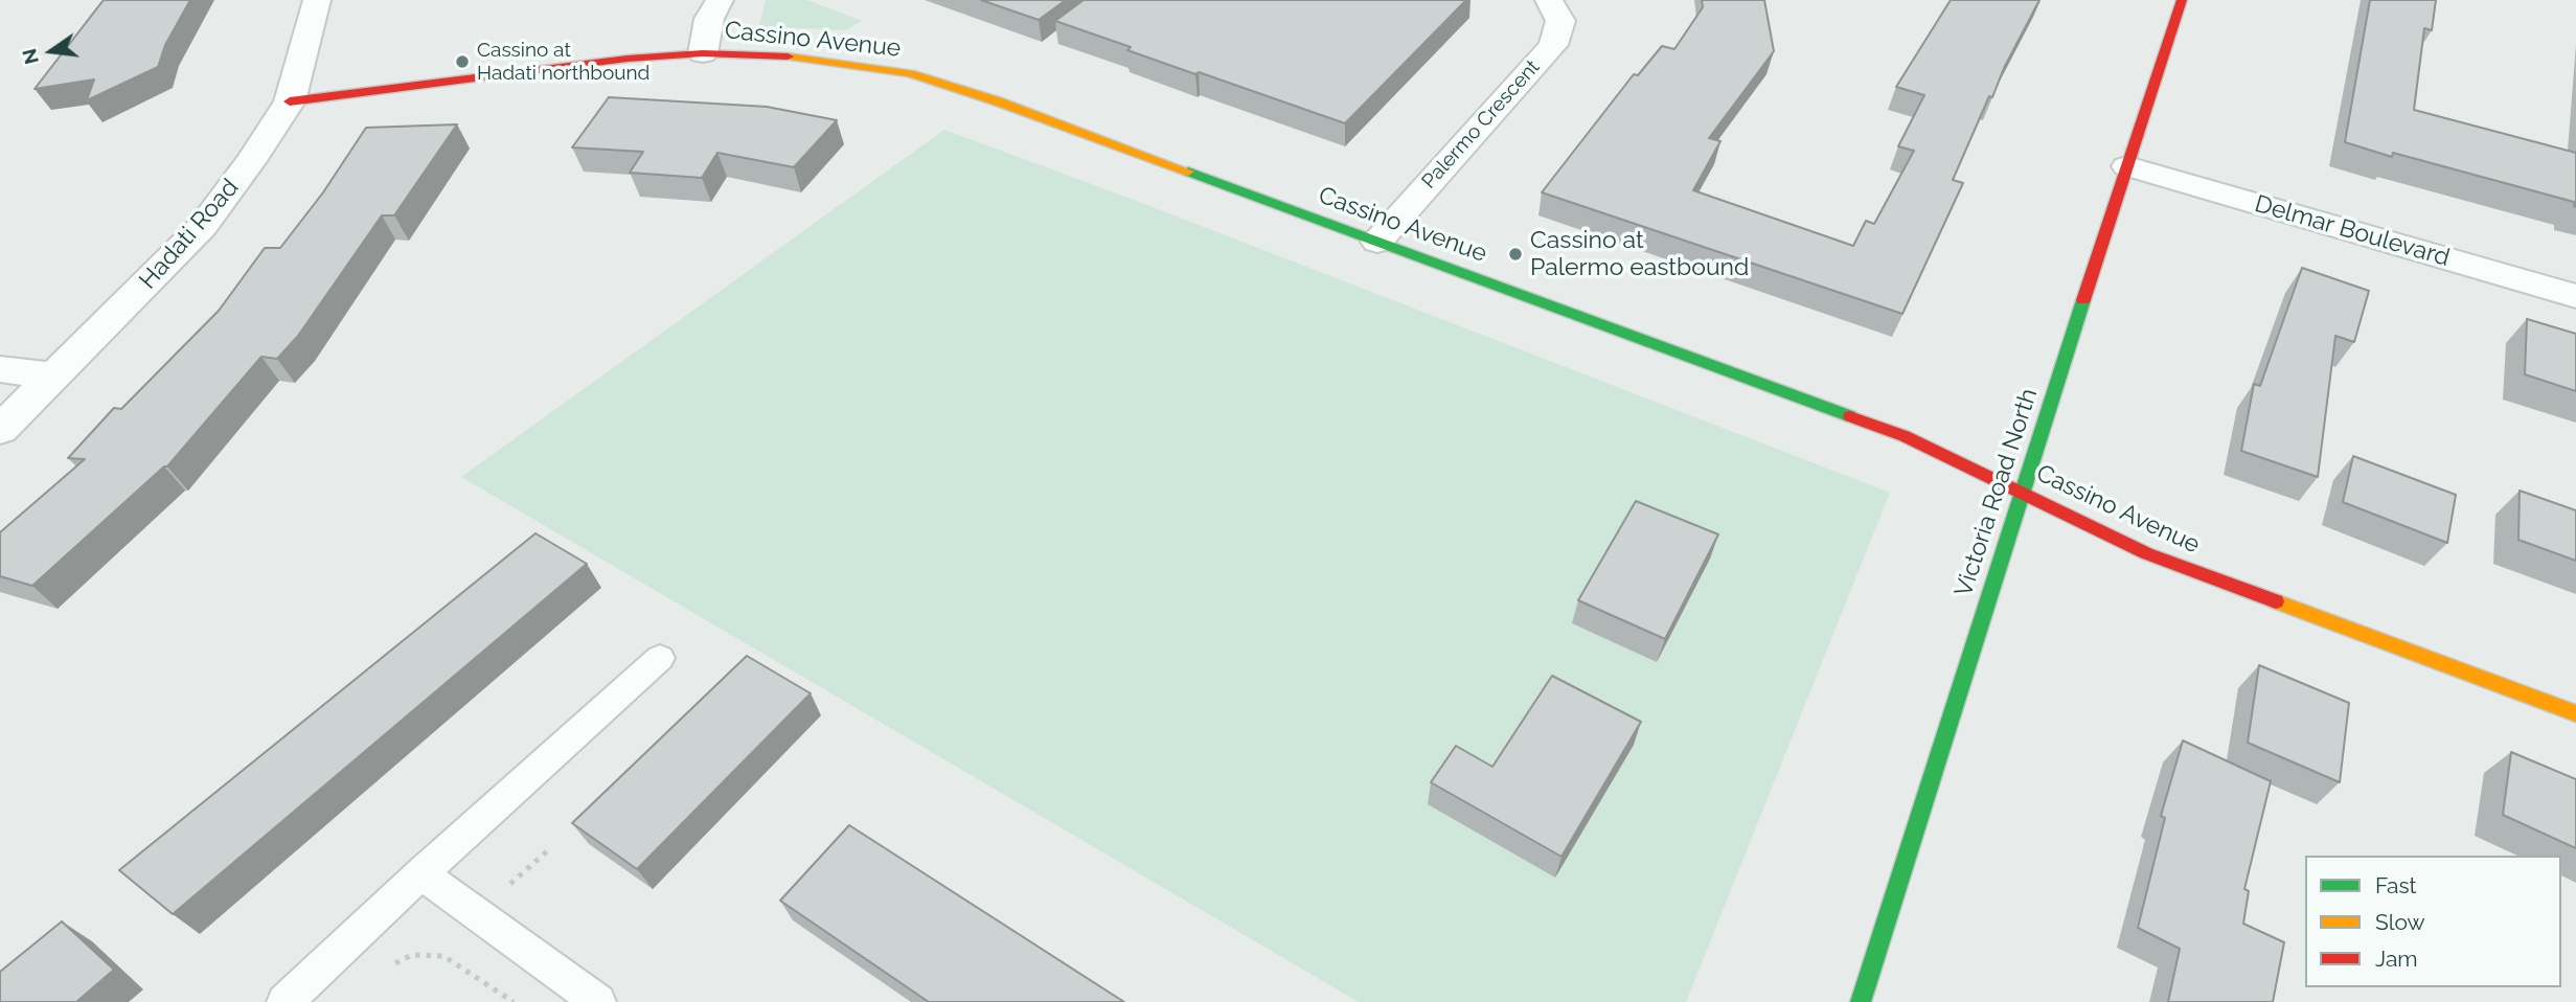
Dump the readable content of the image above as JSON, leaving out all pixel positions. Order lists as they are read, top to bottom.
{
  "streets": {
    "street": [
      "Cassino Avenue",
      "Palermo Crescent",
      "Delmar Boulevard",
      "Hadati Road",
      "Victoria Road North"
    ]
  },
  "crossings": [
    ["Cassino Avenue", "Palermo Crescent"],
    ["Cassino Avenue", "Hadati Road"],
    ["Cassino Avenue", "Victoria Road North"],
    ["Delmar Boulevard", "Victoria Road North"]
  ],
  "places": ["Cassino at Hadati northbound", "Cassino at Palermo eastbound"],
  "legend": ["Fast", "Slow", "Jam"],
  "north": "left"
}
